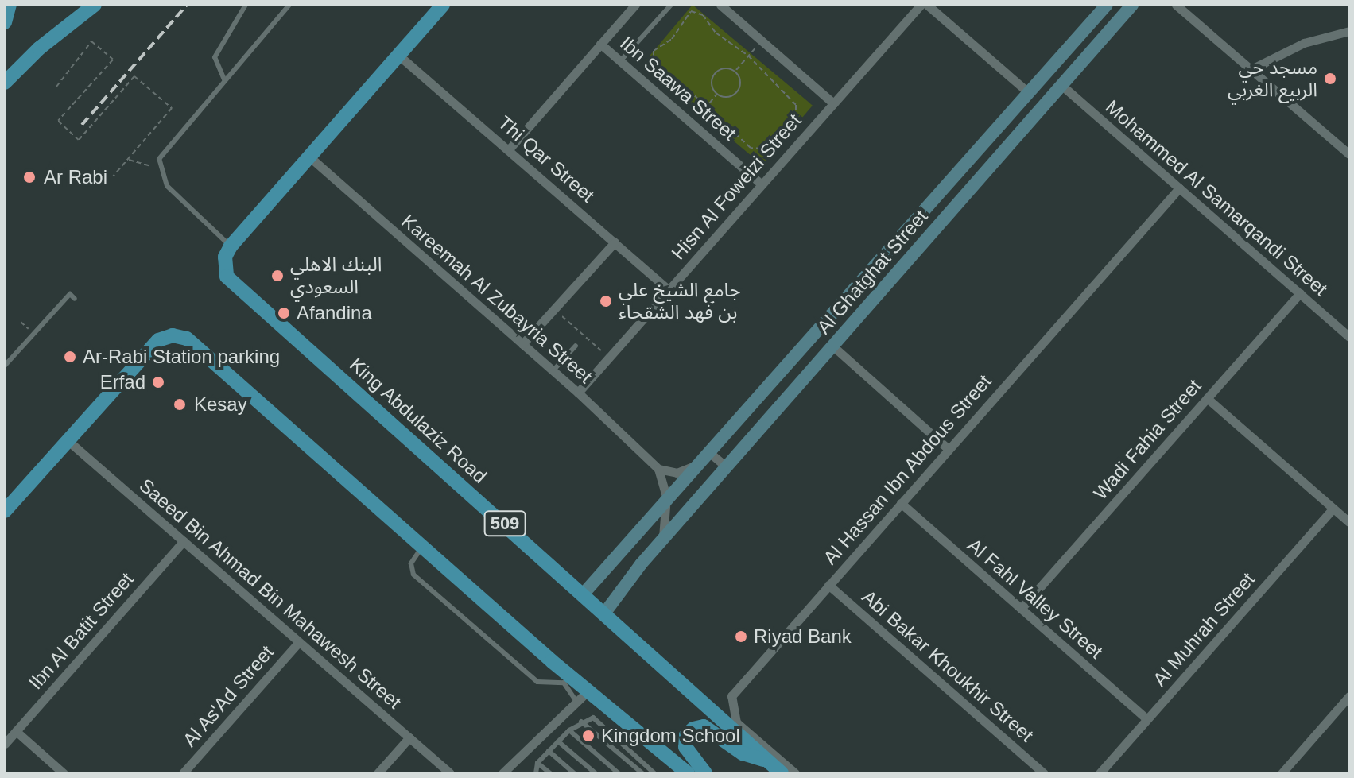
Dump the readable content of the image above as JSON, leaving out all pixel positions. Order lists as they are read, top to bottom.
{
  "streets": {
    "main road": ["King Abdulaziz Road", "509"],
    "street": [
      "Ibn Saawa Street",
      "Thi Qar Street",
      "Hisn Al Foweizi Street",
      "Mohammed Al Samarqandi Street",
      "Al Ghatghat Street",
      "Kareemah Al Zubayria Street",
      "Wadi Fahia Street",
      "Al Hassan Ibn Abdous Street",
      "Saeed Bin Ahmad Bin Mahawesh Street",
      "Al Fahl Valley Street",
      "Al Muhrah Street",
      "Ibn Al Batit Street",
      "Abi Bakar Khoukhir Street",
      "Al As'Ad Street"
    ]
  },
  "crossings": [
    ["Ibn Saawa Street", "Hisn Al Foweizi Street"],
    ["Thi Qar Street", "Hisn Al Foweizi Street"],
    ["Hisn Al Foweizi Street", "Kareemah Al Zubayria Street"],
    ["Mohammed Al Samarqandi Street", "Al Ghatghat Street"],
    ["Mohammed Al Samarqandi Street", "Wadi Fahia Street"],
    ["Mohammed Al Samarqandi Street", "Al Hassan Ibn Abdous Street"],
    ["Al Ghatghat Street", "King Abdulaziz Road"],
    ["Wadi Fahia Street", "Al Fahl Valley Street"],
    ["Al Hassan Ibn Abdous Street", "Al Fahl Valley Street"],
    ["Al Hassan Ibn Abdous Street", "Abi Bakar Khoukhir Street"],
    ["Saeed Bin Ahmad Bin Mahawesh Street", "Ibn Al Batit Street"],
    ["Saeed Bin Ahmad Bin Mahawesh Street", "Al As'Ad Street"],
    ["Al Fahl Valley Street", "Al Muhrah Street"]
  ],
  "places": [
    "مسجد حي الربيع الغربي",
    "Ar Rabi",
    "البنك الاهلي السعودي",
    "جامع الشيخ علي بن فهد الشقحاء",
    "Afandina",
    "Ar-Rabi Station parking",
    "Erfad",
    "Kesay",
    "Riyad Bank",
    "Kingdom School"
  ]
}
